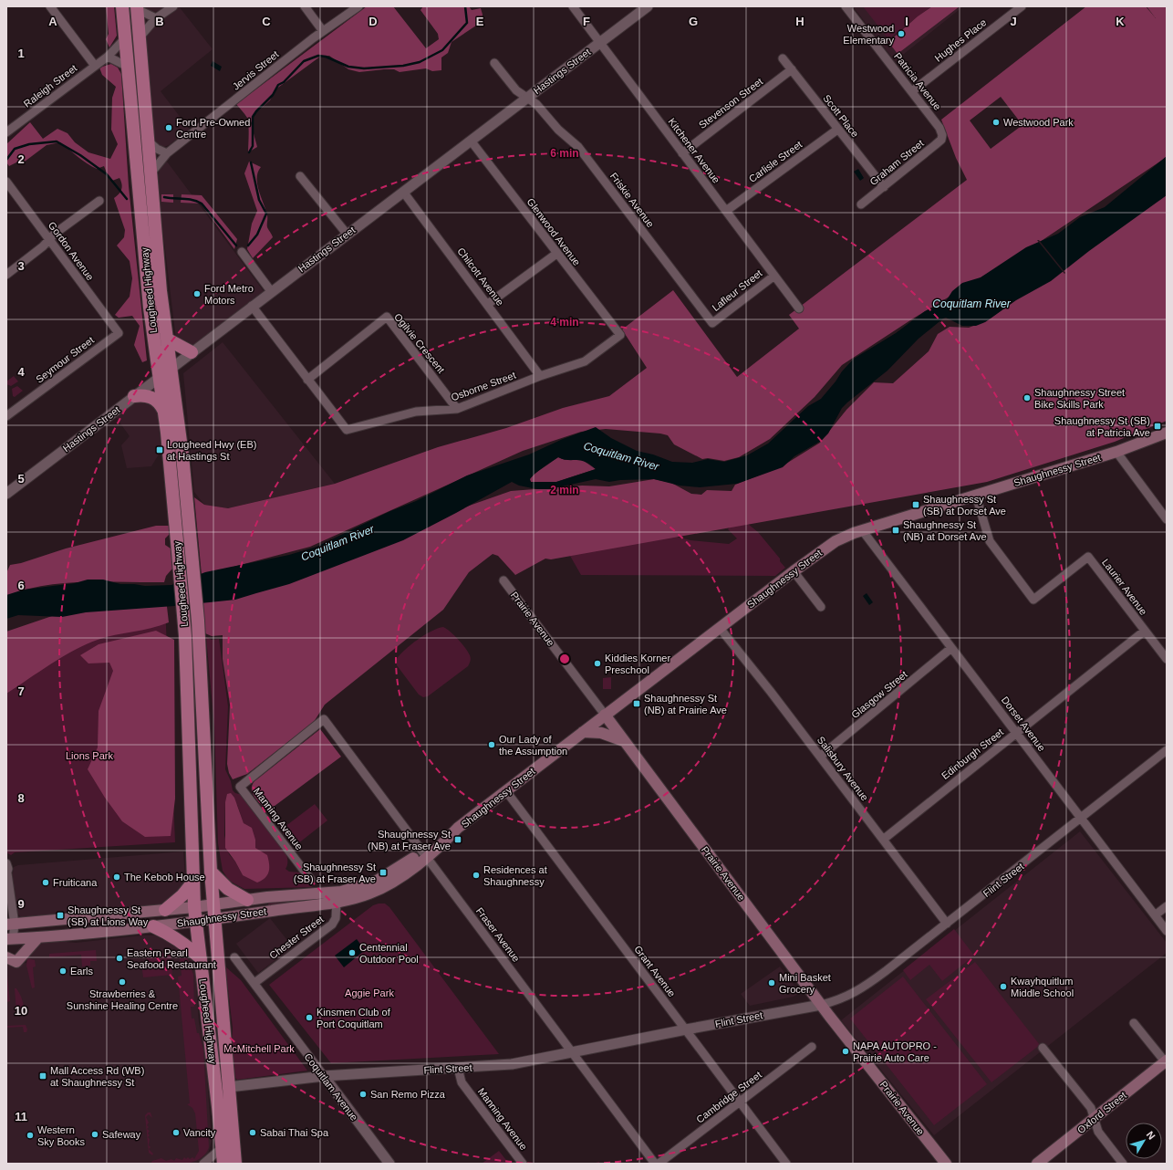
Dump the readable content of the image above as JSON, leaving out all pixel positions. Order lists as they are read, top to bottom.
{
  "streets": {
    "main road": [
      "Lougheed Highway",
      "Shaughnessy Street",
      "Prairie Avenue",
      "Oxford Street"
    ],
    "street": [
      "Hughes Place",
      "Jervis Street",
      "Hastings Street",
      "Patricia Avenue",
      "Raleigh Street",
      "Stevenson Street",
      "Scott Place",
      "Kitchener Avenue",
      "Carlisle Street",
      "Graham Street",
      "Friskie Avenue",
      "Glenwood Avenue",
      "Gordon Avenue",
      "Chilcott Avenue",
      "Lafleur Street",
      "Ogilvie Crescent",
      "Seymour Street",
      "Osborne Street",
      "Laurier Avenue",
      "Glasgow Street",
      "Dorset Avenue",
      "Edinburgh Street",
      "Salisbury Avenue",
      "Manning Avenue",
      "Flint Street",
      "Fraser Avenue",
      "Chester Street",
      "Grant Avenue",
      "Coquitlam Avenue",
      "Cambridge Street"
    ]
  },
  "crossings": [
    ["Hughes Place", "Patricia Avenue"],
    ["Jervis Street", "Lougheed Highway"],
    ["Hastings Street", "Kitchener Avenue"],
    ["Hastings Street", "Friskie Avenue"],
    ["Hastings Street", "Glenwood Avenue"],
    ["Hastings Street", "Chilcott Avenue"],
    ["Hastings Street", "Lougheed Highway"],
    ["Hastings Street", "Osborne Street"],
    ["Patricia Avenue", "Graham Street"],
    ["Raleigh Street", "Lougheed Highway"],
    ["Stevenson Street", "Scott Place"],
    ["Stevenson Street", "Kitchener Avenue"],
    ["Scott Place", "Carlisle Street"],
    ["Scott Place", "Graham Street"],
    ["Kitchener Avenue", "Carlisle Street"],
    ["Kitchener Avenue", "Lafleur Street"],
    ["Friskie Avenue", "Lafleur Street"],
    ["Glenwood Avenue", "Osborne Street"],
    ["Gordon Avenue", "Seymour Street"],
    ["Chilcott Avenue", "Osborne Street"],
    ["Lougheed Highway", "Shaughnessy Street"],
    ["Lougheed Highway", "Flint Street"],
    ["Ogilvie Crescent", "Osborne Street"],
    ["Shaughnessy Street", "Laurier Avenue"],
    ["Shaughnessy Street", "Prairie Avenue"],
    ["Shaughnessy Street", "Dorset Avenue"],
    ["Shaughnessy Street", "Salisbury Avenue"],
    ["Shaughnessy Street", "Fraser Avenue"],
    ["Shaughnessy Street", "Chester Street"],
    ["Shaughnessy Street", "Grant Avenue"],
    ["Laurier Avenue", "Edinburgh Street"],
    ["Prairie Avenue", "Flint Street"],
    ["Glasgow Street", "Dorset Avenue"],
    ["Glasgow Street", "Salisbury Avenue"],
    ["Dorset Avenue", "Edinburgh Street"],
    ["Dorset Avenue", "Flint Street"],
    ["Edinburgh Street", "Salisbury Avenue"],
    ["Salisbury Avenue", "Flint Street"],
    ["Manning Avenue", "Flint Street"],
    ["Manning Avenue", "Fraser Avenue"],
    ["Flint Street", "Fraser Avenue"],
    ["Flint Street", "Grant Avenue"],
    ["Flint Street", "Coquitlam Avenue"],
    ["Chester Street", "Coquitlam Avenue"],
    ["Grant Avenue", "Cambridge Street"]
  ],
  "water": ["Coquitlam River"],
  "parks": ["Lions Park", "Aggie Park", "McMitchell Park"],
  "places": {
    "other": [
      "Westwood Elementary",
      "Westwood Park",
      "Ford Pre-Owned Centre",
      "Ford Metro Motors",
      "Shaughnessy Street Bike Skills Park",
      "Kiddies Korner Preschool",
      "Our Lady of the Assumption",
      "Residences at Shaughnessy",
      "The Kebob House",
      "Fruiticana",
      "Centennial Outdoor Pool",
      "Eastern Pearl Seafood Restaurant",
      "Earls",
      "Strawberries & Sunshine Healing Centre",
      "Mini Basket Grocery",
      "Kwayhquitlum Middle School",
      "Kinsmen Club of Port Coquitlam",
      "NAPA AUTOPRO - Prairie Auto Care",
      "San Remo Pizza",
      "Vancity",
      "Sabai Thai Spa",
      "Safeway",
      "Western Sky Books"
    ],
    "transit": [
      "Shaughnessy St (SB) at Patricia Ave",
      "Lougheed Hwy (EB) at Hastings St",
      "Shaughnessy St (SB) at Dorset Ave",
      "Shaughnessy St (NB) at Dorset Ave",
      "Shaughnessy St (NB) at Prairie Ave",
      "Shaughnessy St (NB) at Fraser Ave",
      "Shaughnessy St (SB) at Fraser Ave",
      "Shaughnessy St (SB) at Lions Way",
      "Mall Access Rd (WB) at Shaughnessy St"
    ]
  },
  "north": "top right",
  "grid": {
    "columns": [
      "A",
      "B",
      "C",
      "D",
      "E",
      "F",
      "G",
      "H",
      "I",
      "J",
      "K"
    ],
    "rows": [
      "1",
      "2",
      "3",
      "4",
      "5",
      "6",
      "7",
      "8",
      "9",
      "10",
      "11"
    ]
  },
  "rings": ["6 min", "4 min", "2 min"]
}
